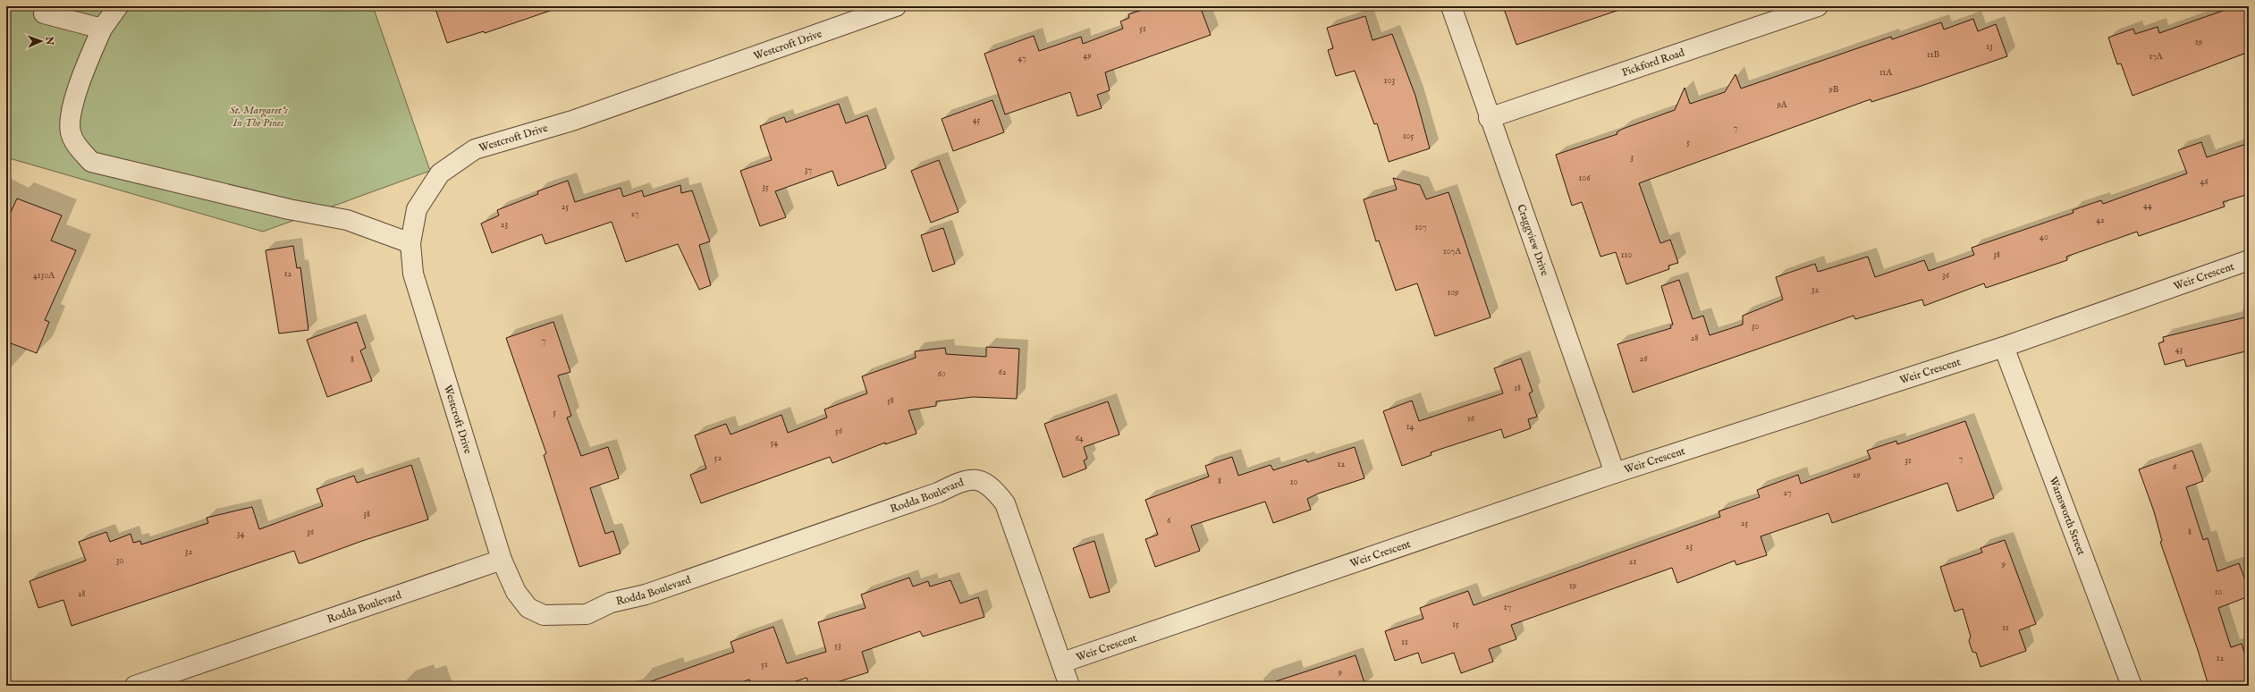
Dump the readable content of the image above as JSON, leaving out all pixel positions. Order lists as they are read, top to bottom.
{
  "streets": {
    "street": [
      "Westcroft Drive",
      "Pickford Road",
      "Craggview Drive",
      "Weir Crescent",
      "Rodda Boulevard",
      "Warnsworth Street"
    ]
  },
  "crossings": [
    ["Westcroft Drive", "Rodda Boulevard"],
    ["Pickford Road", "Craggview Drive"],
    ["Craggview Drive", "Weir Crescent"],
    ["Weir Crescent", "Rodda Boulevard"],
    ["Weir Crescent", "Warnsworth Street"]
  ],
  "parks": ["St. Margaret's In The Pines"],
  "house_numbers": [
    "51",
    "19",
    "13",
    "11B",
    "49",
    "17A",
    "47",
    "11A",
    "103",
    "9B",
    "9A",
    "45",
    "7",
    "105",
    "5",
    "3",
    "37",
    "106",
    "46",
    "35",
    "44",
    "25",
    "27",
    "42",
    "23",
    "107",
    "40",
    "107A",
    "110",
    "38",
    "12",
    "4130A",
    "36",
    "32",
    "109",
    "30",
    "28",
    "7",
    "43",
    "26",
    "8",
    "62",
    "60",
    "18",
    "58",
    "5",
    "16",
    "14",
    "56",
    "64",
    "54",
    "52",
    "7",
    "31",
    "12",
    "6",
    "29",
    "8",
    "10",
    "27",
    "38",
    "6",
    "25",
    "36",
    "8",
    "34",
    "23",
    "32",
    "30",
    "21",
    "9",
    "19",
    "10",
    "28",
    "17",
    "15",
    "11",
    "11",
    "53",
    "12",
    "51",
    "9"
  ],
  "north": "right"
}
